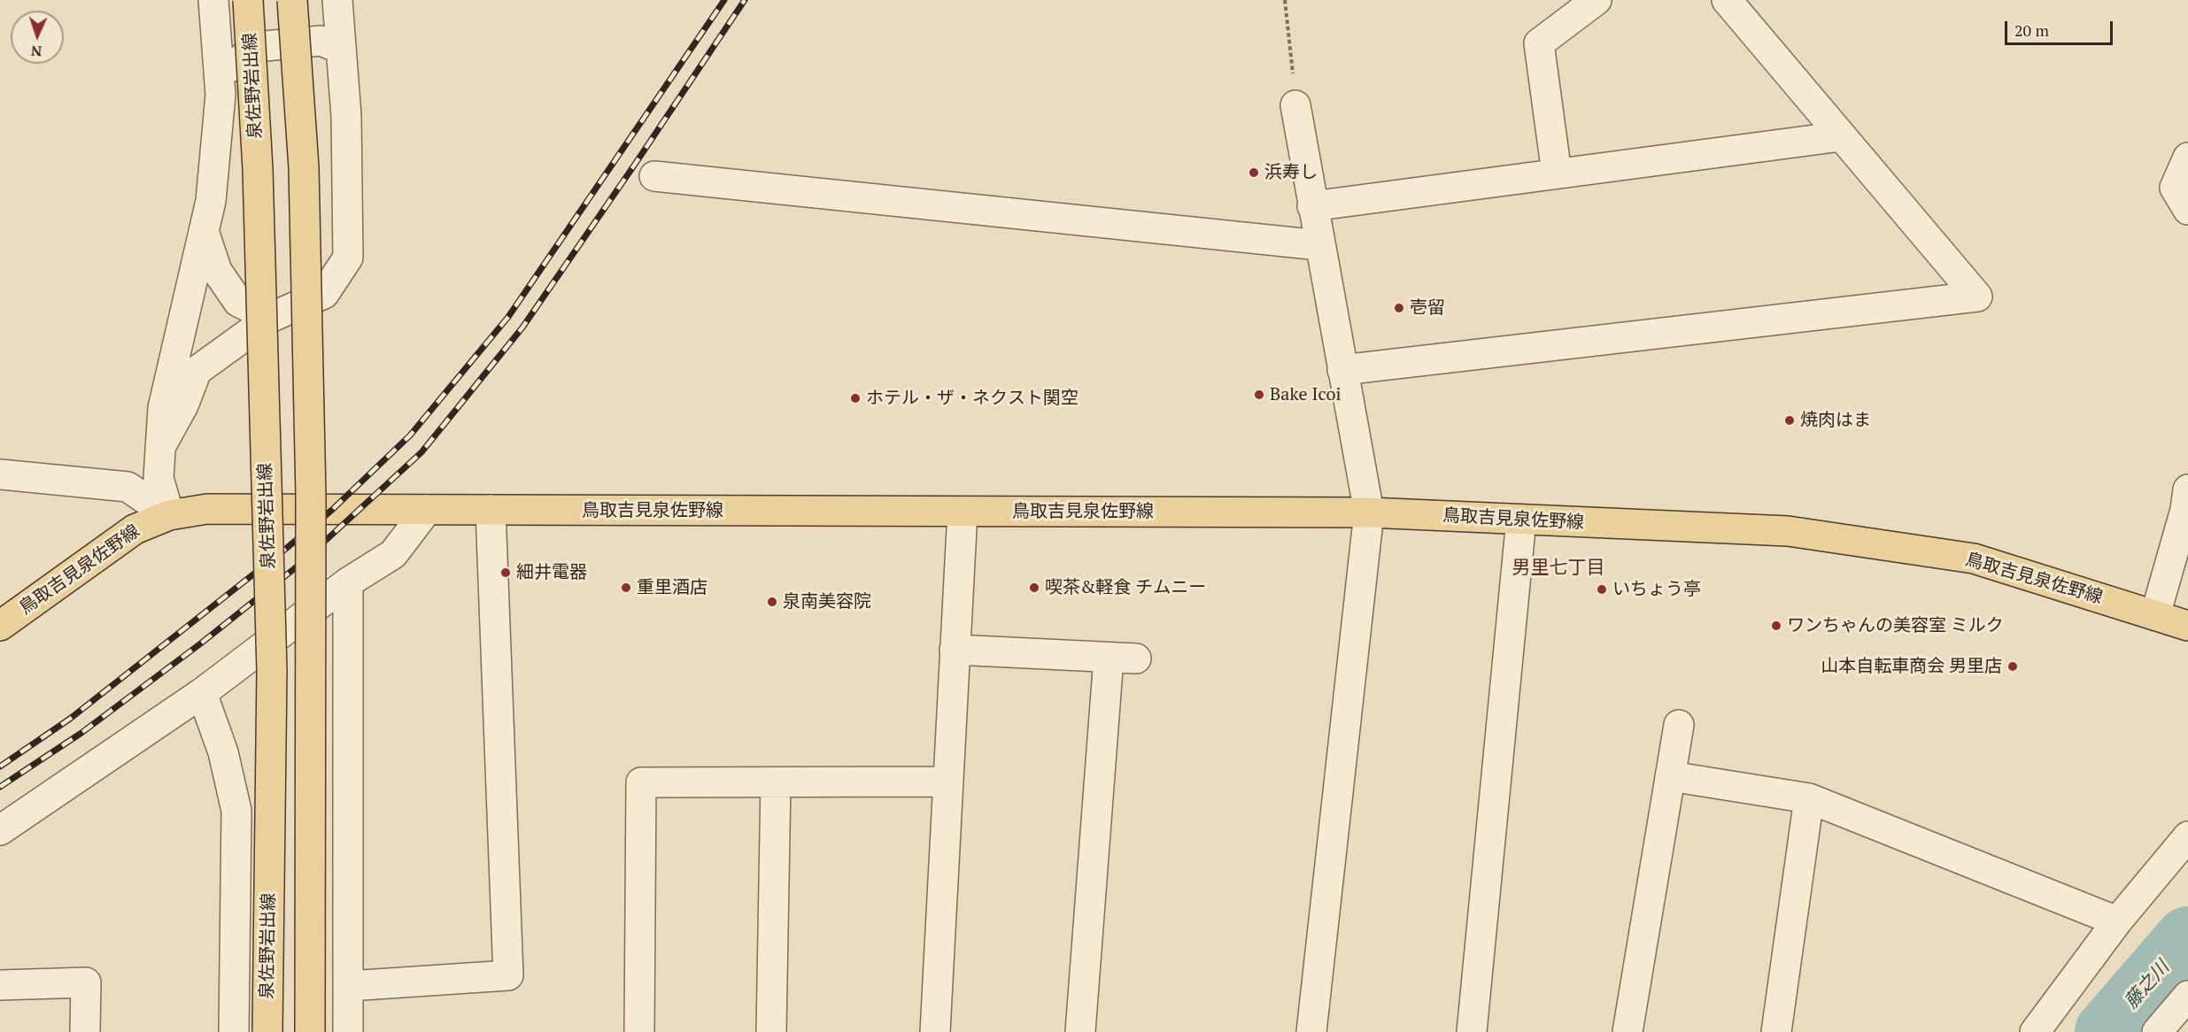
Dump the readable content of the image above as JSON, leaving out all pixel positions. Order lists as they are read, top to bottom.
{
  "streets": {
    "main road": ["泉佐野岩出線", "鳥取吉見泉佐野線"]
  },
  "districts": ["男里七丁目"],
  "water": ["藤之川"],
  "places": [
    "浜寿し",
    "壱留",
    "Bake Icoi",
    "ホテル・ザ・ネクスト関空",
    "焼肉はま",
    "細井電器",
    "重里酒店",
    "喫茶&軽食 チムニー",
    "いちょう亭",
    "泉南美容院",
    "ワンちゃんの美容室 ミルク",
    "山本自転車商会 男里店"
  ],
  "scale_bar": "20 m",
  "north": "bottom"
}
